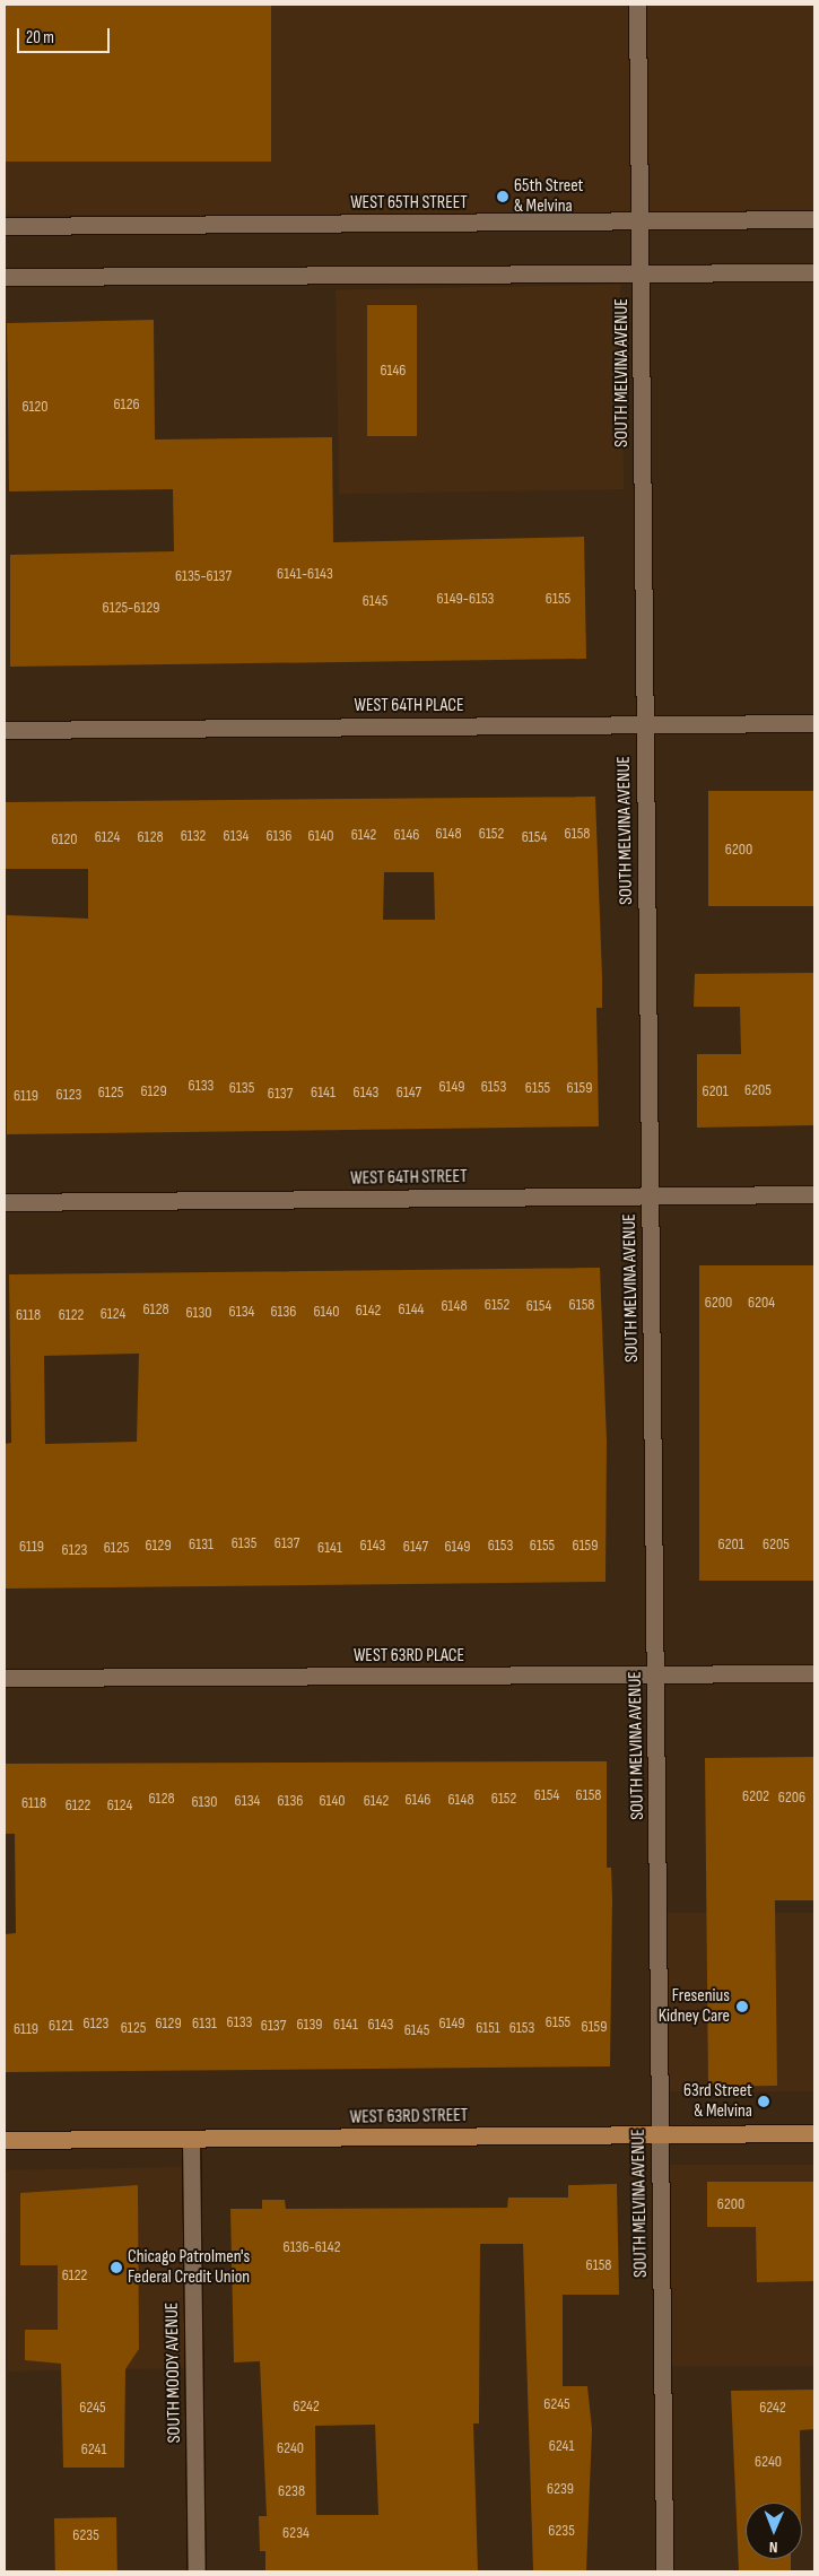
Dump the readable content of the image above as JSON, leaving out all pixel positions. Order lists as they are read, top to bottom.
{
  "streets": {
    "main road": ["WEST 63RD STREET"],
    "street": [
      "WEST 65TH STREET",
      "SOUTH MELVINA AVENUE",
      "WEST 64TH PLACE",
      "WEST 64TH STREET",
      "WEST 63RD PLACE",
      "SOUTH MOODY AVENUE"
    ]
  },
  "crossings": [
    ["WEST 65TH STREET", "SOUTH MELVINA AVENUE"],
    ["SOUTH MELVINA AVENUE", "WEST 64TH PLACE"],
    ["SOUTH MELVINA AVENUE", "WEST 64TH STREET"],
    ["SOUTH MELVINA AVENUE", "WEST 63RD PLACE"],
    ["SOUTH MELVINA AVENUE", "WEST 63RD STREET"],
    ["WEST 63RD STREET", "SOUTH MOODY AVENUE"]
  ],
  "places": [
    "65th Street & Melvina",
    "Fresenius Kidney Care",
    "63rd Street & Melvina",
    "Chicago Patrolmen's Federal Credit Union"
  ],
  "house_numbers": [
    "6146",
    "6126",
    "6120",
    "6141-6143",
    "6135-6137",
    "6149-6153",
    "6155",
    "6145",
    "6125-6129",
    "6148",
    "6152",
    "6158",
    "6142",
    "6146",
    "6132",
    "6134",
    "6136",
    "6140",
    "6124",
    "6128",
    "6154",
    "6120",
    "6200",
    "6133",
    "6149",
    "6153",
    "6135",
    "6155",
    "6159",
    "6205",
    "6129",
    "6201",
    "6125",
    "6141",
    "6143",
    "6147",
    "6137",
    "6123",
    "6119",
    "6200",
    "6204",
    "6152",
    "6158",
    "6148",
    "6154",
    "6128",
    "6144",
    "6142",
    "6134",
    "6136",
    "6140",
    "6130",
    "6124",
    "6118",
    "6122",
    "6135",
    "6137",
    "6131",
    "6201",
    "6205",
    "6129",
    "6143",
    "6153",
    "6155",
    "6159",
    "6119",
    "6147",
    "6149",
    "6125",
    "6141",
    "6123",
    "6154",
    "6158",
    "6202",
    "6206",
    "6128",
    "6152",
    "6146",
    "6148",
    "6134",
    "6136",
    "6140",
    "6142",
    "6130",
    "6118",
    "6122",
    "6124",
    "6133",
    "6155",
    "6123",
    "6129",
    "6131",
    "6149",
    "6139",
    "6141",
    "6143",
    "6121",
    "6137",
    "6159",
    "6125",
    "6151",
    "6153",
    "6119",
    "6145",
    "6200",
    "6136-6142",
    "6158",
    "6122",
    "6245",
    "6242",
    "6245",
    "6242",
    "6241",
    "6240",
    "6241",
    "6240",
    "6239",
    "6238",
    "6235",
    "6234",
    "6235"
  ],
  "scale_bar": "20 m",
  "north": "bottom"
}
